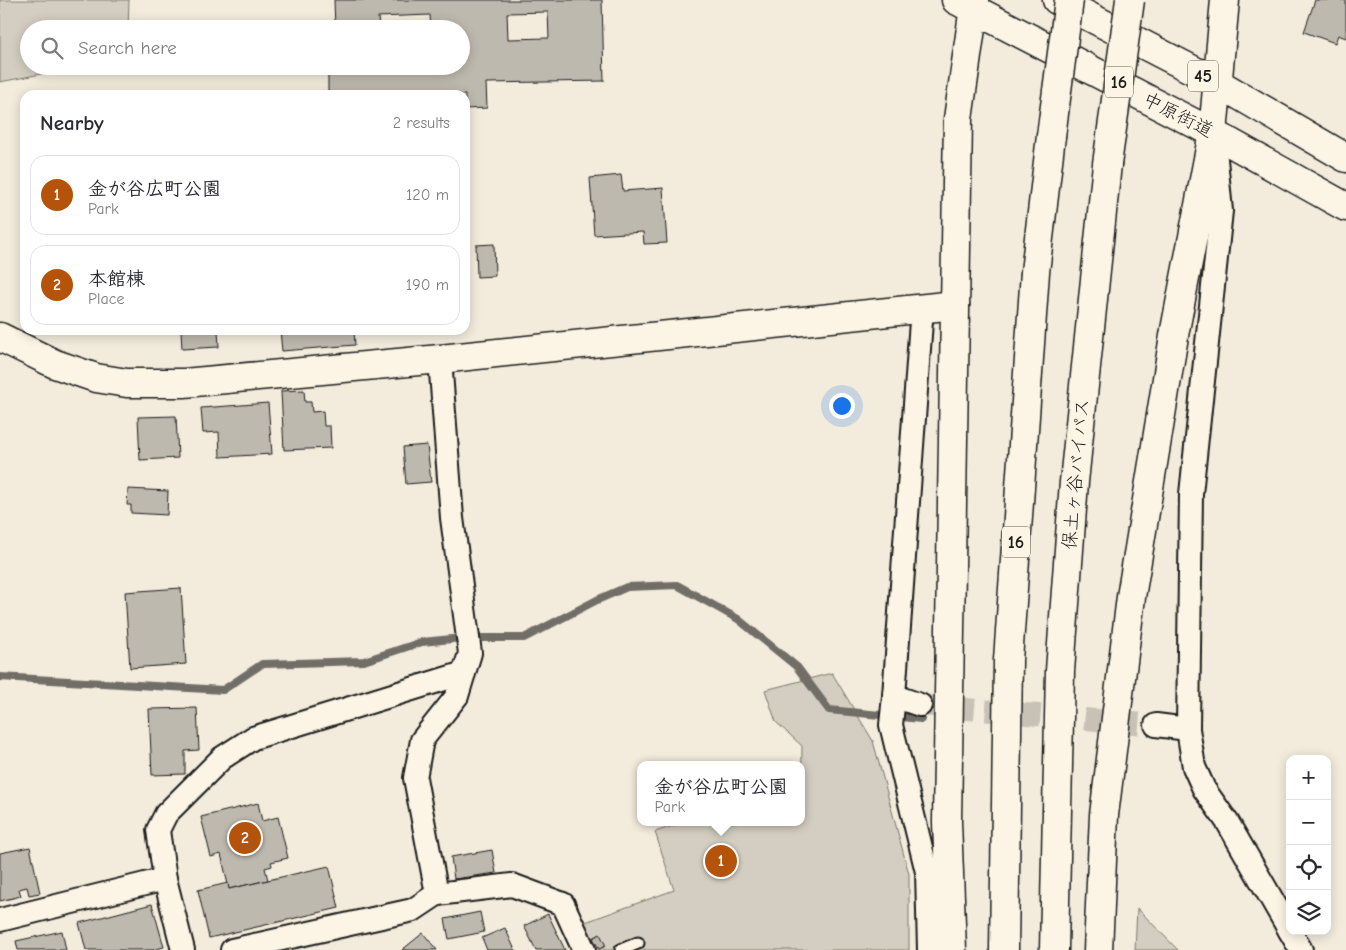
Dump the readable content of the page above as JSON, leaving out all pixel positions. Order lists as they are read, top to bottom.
{
  "streets": {
    "main road": [
      "45",
      "16",
      "中原街道",
      "保土ヶ谷バイパス"
    ]
  },
  "page": {
    "search": "Search here",
    "heading": ["Nearby", "2 results"],
    "list": [
      {
        "mark": "1",
        "name": "金が谷広町公園",
        "note": "Park",
        "value": "120 m"
      },
      {
        "mark": "2",
        "name": "本館棟",
        "note": "Place",
        "value": "190 m"
      }
    ],
    "map_buttons": ["+", "−"],
    "popup": ["金が谷広町公園", "Park"],
    "pins": ["2", "1"]
  }
}
